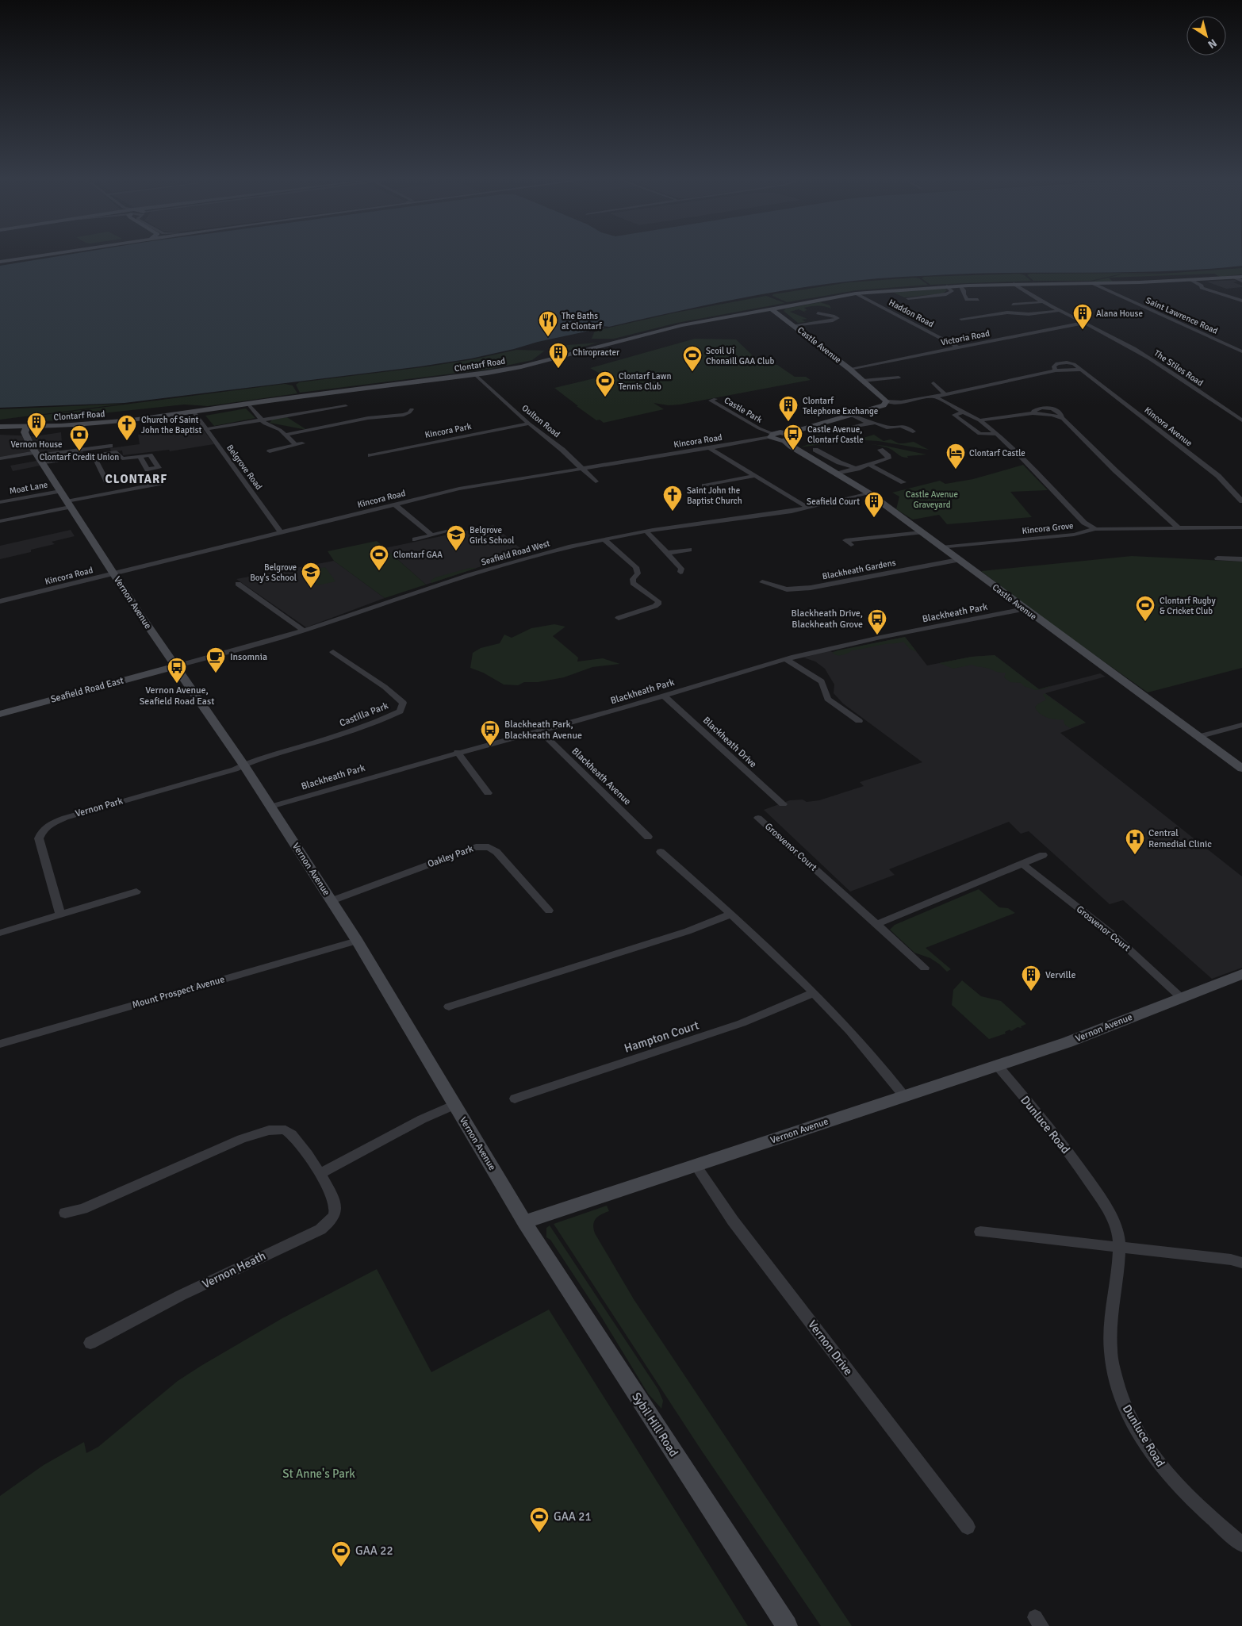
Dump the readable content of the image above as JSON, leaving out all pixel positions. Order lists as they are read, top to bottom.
{
  "streets": {
    "street": [
      "Haddon Road",
      "Saint Lawrence Road",
      "Victoria Road",
      "Castle Avenue",
      "Clontarf Road",
      "The Stiles Road",
      "Castle Park",
      "Oulton Road",
      "Kincora Avenue",
      "Kincora Park",
      "Kincora Road",
      "Belgrove Road",
      "Moat Lane",
      "Kincora Grove",
      "Seafield Road West",
      "Blackheath Gardens",
      "Vernon Avenue",
      "Blackheath Park",
      "Seafield Road East",
      "Castilla Park",
      "Blackheath Drive",
      "Blackheath Avenue",
      "Vernon Park",
      "Grosvenor Court",
      "Oakley Park",
      "Mount Prospect Avenue",
      "Hampton Court",
      "Dunluce Road",
      "Vernon Heath",
      "Vernon Drive",
      "Sybil Hill Road"
    ]
  },
  "crossings": [
    ["Haddon Road", "Victoria Road"],
    ["Haddon Road", "Clontarf Road"],
    ["Saint Lawrence Road", "Clontarf Road"],
    ["Victoria Road", "Castle Avenue"],
    ["Victoria Road", "The Stiles Road"],
    ["Castle Avenue", "Clontarf Road"],
    ["Castle Avenue", "Kincora Avenue"],
    ["Castle Avenue", "Kincora Grove"],
    ["Castle Avenue", "Seafield Road West"],
    ["Castle Avenue", "Blackheath Gardens"],
    ["Castle Avenue", "Blackheath Park"],
    ["Clontarf Road", "The Stiles Road"],
    ["Clontarf Road", "Oulton Road"],
    ["Clontarf Road", "Belgrove Road"],
    ["Clontarf Road", "Vernon Avenue"],
    ["Castle Park", "Kincora Road"],
    ["Oulton Road", "Kincora Park"],
    ["Oulton Road", "Kincora Road"],
    ["Kincora Road", "Belgrove Road"],
    ["Kincora Road", "Vernon Avenue"],
    ["Moat Lane", "Vernon Avenue"],
    ["Seafield Road West", "Vernon Avenue"],
    ["Seafield Road West", "Seafield Road East"],
    ["Vernon Avenue", "Blackheath Park"],
    ["Vernon Avenue", "Seafield Road East"],
    ["Vernon Avenue", "Castilla Park"],
    ["Vernon Avenue", "Vernon Park"],
    ["Vernon Avenue", "Grosvenor Court"],
    ["Vernon Avenue", "Oakley Park"],
    ["Vernon Avenue", "Mount Prospect Avenue"],
    ["Vernon Avenue", "Dunluce Road"],
    ["Vernon Avenue", "Vernon Drive"],
    ["Vernon Avenue", "Sybil Hill Road"],
    ["Blackheath Park", "Blackheath Drive"],
    ["Blackheath Park", "Blackheath Avenue"],
    ["Castilla Park", "Vernon Park"]
  ],
  "districts": ["CLONTARF"],
  "parks": ["Castle Avenue Graveyard", "St Anne's Park"],
  "places": {
    "building": [
      "Alana House",
      "Chiropracter",
      "Clontarf Telephone Exchange",
      "Vernon House",
      "Seafield Court",
      "Verville"
    ],
    "restaurant": ["The Baths at Clontarf"],
    "sports": [
      "Scoil Uí Chonaill GAA Club",
      "Clontarf Lawn Tennis Club",
      "Clontarf GAA",
      "Clontarf Rugby & Cricket Club",
      "GAA 21",
      "GAA 22"
    ],
    "church": ["Church of Saint John the Baptist", "Saint John the Baptist Church"],
    "bus stop": [
      "Castle Avenue, Clontarf Castle",
      "Blackheath Drive, Blackheath Grove",
      "Vernon Avenue, Seafield Road East",
      "Blackheath Park, Blackheath Avenue"
    ],
    "bank": ["Clontarf Credit Union"],
    "hotel": ["Clontarf Castle"],
    "school or university": ["Belgrove Girls School", "Belgrove Boy's School"],
    "cafe": ["Insomnia"],
    "hospital": ["Central Remedial Clinic"]
  },
  "north": "bottom right"
}
